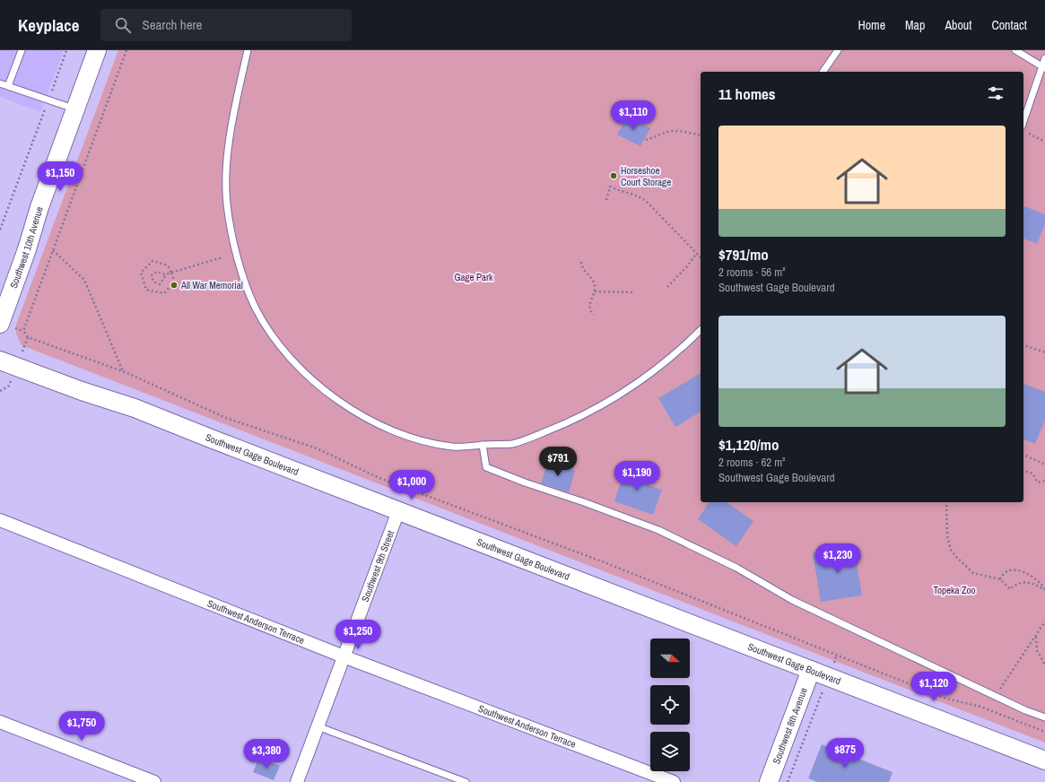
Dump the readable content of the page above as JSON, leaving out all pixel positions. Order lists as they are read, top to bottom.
{
  "streets": {
    "main road": ["Southwest 10th Avenue", "Southwest Gage Boulevard", "Southwest 8th Avenue"],
    "street": ["Southwest 9th Street", "Southwest Anderson Terrace"]
  },
  "crossings": [
    ["Southwest Gage Boulevard", "Southwest 9th Street"],
    ["Southwest Gage Boulevard", "Southwest 8th Avenue"],
    ["Southwest 9th Street", "Southwest Anderson Terrace"]
  ],
  "parks": ["Gage Park", "Topeka Zoo"],
  "places": ["Horseshoe Court Storage", "All War Memorial"],
  "north": "right",
  "page": {
    "header": "Keyplace",
    "search": "Search here",
    "nav": [
      "Home",
      "Map",
      "About",
      "Contact"
    ],
    "heading": "11 homes",
    "price": [
      "$1,110",
      "$1,150",
      "$791",
      "$1,190",
      "$1,000",
      "$1,230",
      "$1,250",
      "$1,120",
      "$1,750",
      "$875",
      "$3,380"
    ],
    "list": [
      {
        "name": "$791/mo",
        "note": "2 rooms · 56 m² · Southwest Gage Boulevard"
      },
      {
        "name": "$1,120/mo",
        "note": "2 rooms · 62 m² · Southwest Gage Boulevard"
      }
    ]
  }
}
